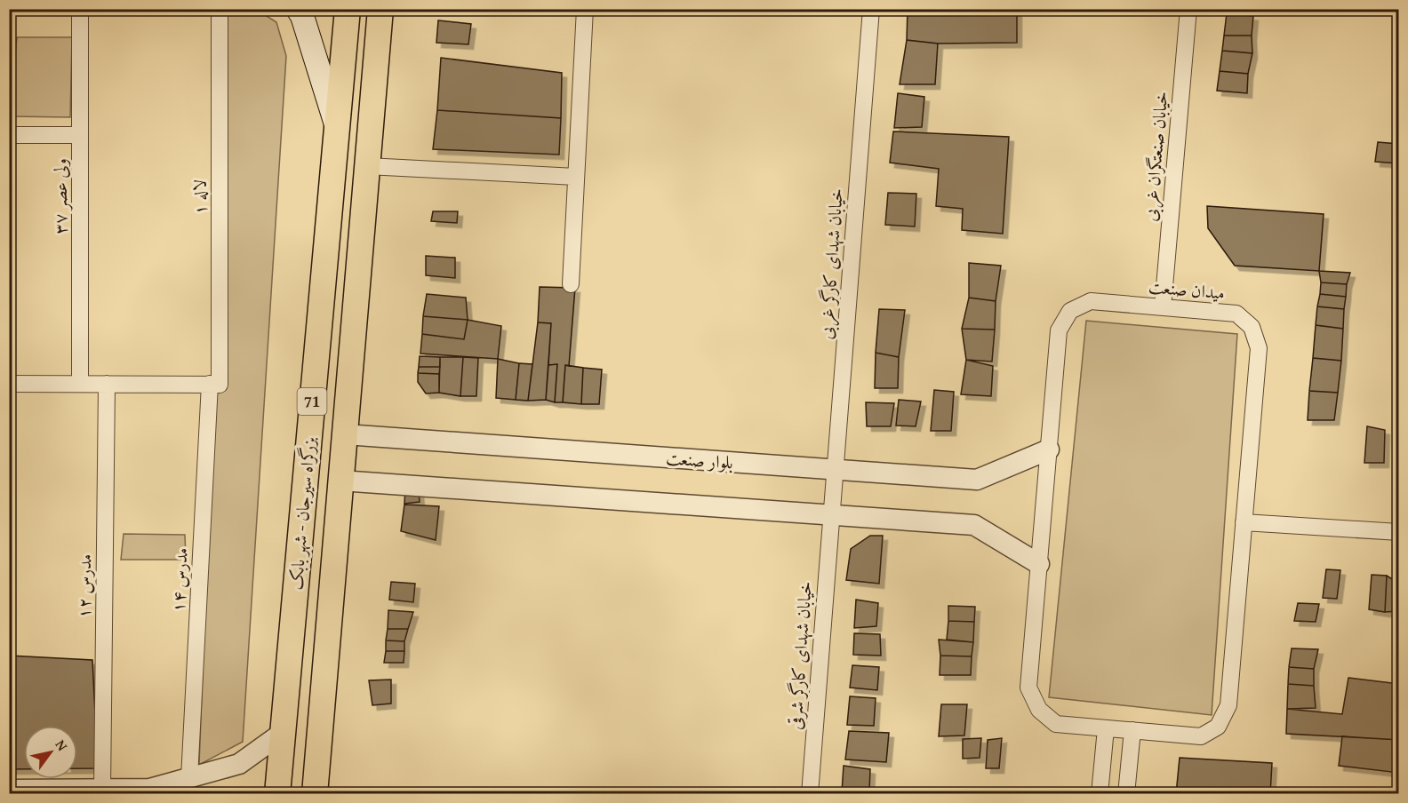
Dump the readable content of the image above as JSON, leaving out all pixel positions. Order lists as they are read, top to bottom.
{
  "streets": {
    "highway": ["71", "بزرگراه سیرجان - شهر بابک"],
    "street": [
      "خیابان صنعتگران غربی",
      "ولی عصر ۳۷",
      "لاله ۱",
      "خیابان شهدای کارگر غربی",
      "میدان صنعت",
      "بلوار صنعت",
      "مدرس ۱۴",
      "مدرس ۱۲",
      "خیابان شهدای کارگر شرقی"
    ]
  },
  "crossings": [
    ["خیابان صنعتگران غربی", "میدان صنعت"],
    ["لاله ۱", "مدرس ۱۴"],
    ["خیابان شهدای کارگر غربی", "بلوار صنعت"],
    ["خیابان شهدای کارگر غربی", "خیابان شهدای کارگر شرقی"],
    ["میدان صنعت", "بلوار صنعت"],
    ["بلوار صنعت", "بزرگراه سیرجان - شهر بابک"]
  ],
  "north": "top right"
}
